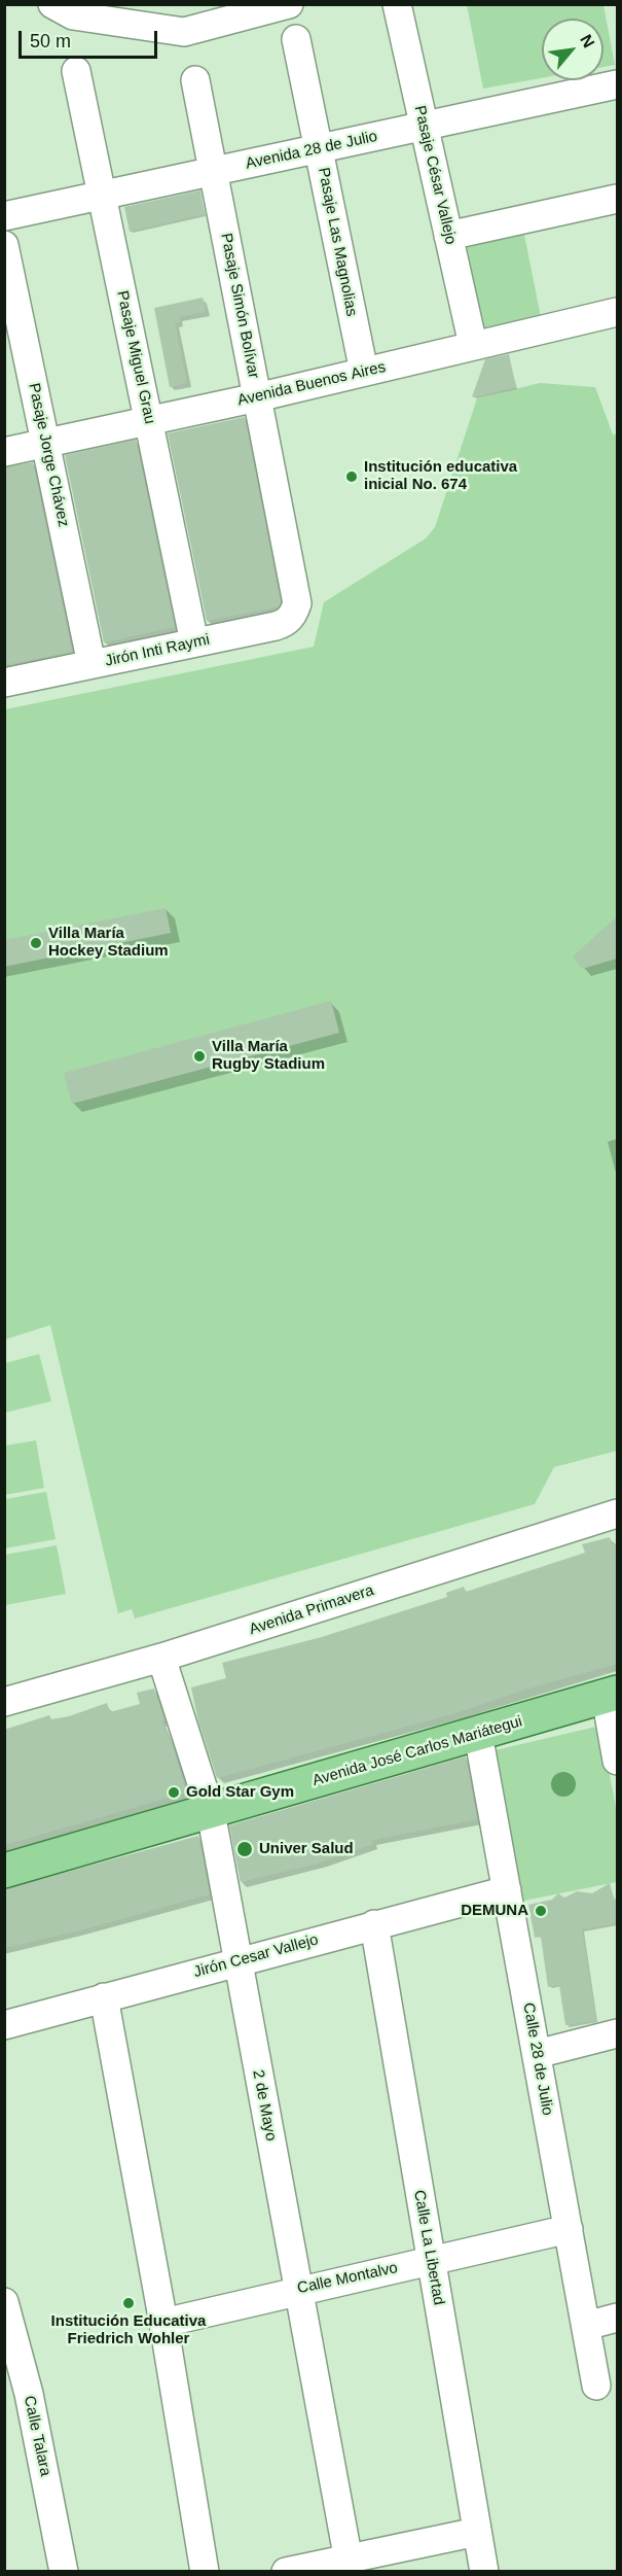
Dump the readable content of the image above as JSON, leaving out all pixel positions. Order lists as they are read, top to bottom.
{
  "streets": {
    "main road": ["Avenida José Carlos Mariátegui"],
    "street": [
      "Avenida 28 de Julio",
      "Pasaje César Vallejo",
      "Pasaje Las Magnolias",
      "Pasaje Simón Bolívar",
      "Pasaje Miguel Grau",
      "Avenida Buenos Aires",
      "Pasaje Jorge Chávez",
      "Jirón Inti Raymi",
      "Avenida Primavera",
      "Jirón Cesar Vallejo",
      "Calle 28 de Julio",
      "2 de Mayo",
      "Calle La Libertad",
      "Calle Montalvo",
      "Calle Talara"
    ]
  },
  "crossings": [
    ["Avenida 28 de Julio", "Pasaje César Vallejo"],
    ["Avenida 28 de Julio", "Pasaje Las Magnolias"],
    ["Avenida 28 de Julio", "Pasaje Simón Bolívar"],
    ["Avenida 28 de Julio", "Pasaje Miguel Grau"],
    ["Pasaje César Vallejo", "Avenida Buenos Aires"],
    ["Pasaje Las Magnolias", "Avenida Buenos Aires"],
    ["Pasaje Simón Bolívar", "Avenida Buenos Aires"],
    ["Pasaje Simón Bolívar", "Jirón Inti Raymi"],
    ["Pasaje Miguel Grau", "Avenida Buenos Aires"],
    ["Pasaje Miguel Grau", "Jirón Inti Raymi"],
    ["Avenida Buenos Aires", "Pasaje Jorge Chávez"],
    ["Pasaje Jorge Chávez", "Jirón Inti Raymi"],
    ["Avenida Primavera", "2 de Mayo"],
    ["Avenida José Carlos Mariátegui", "Calle 28 de Julio"],
    ["Avenida José Carlos Mariátegui", "2 de Mayo"],
    ["Jirón Cesar Vallejo", "Calle 28 de Julio"],
    ["Jirón Cesar Vallejo", "2 de Mayo"],
    ["Jirón Cesar Vallejo", "Calle La Libertad"],
    ["Calle 28 de Julio", "Calle Montalvo"],
    ["2 de Mayo", "Calle Montalvo"],
    ["Calle La Libertad", "Calle Montalvo"]
  ],
  "places": [
    "Institución educativa inicial No. 674",
    "Villa María Hockey Stadium",
    "Villa María Rugby Stadium",
    "Gold Star Gym",
    "Univer Salud",
    "DEMUNA",
    "Institución Educativa Friedrich Wohler"
  ],
  "scale_bar": "50 m",
  "north": "top right"
}
